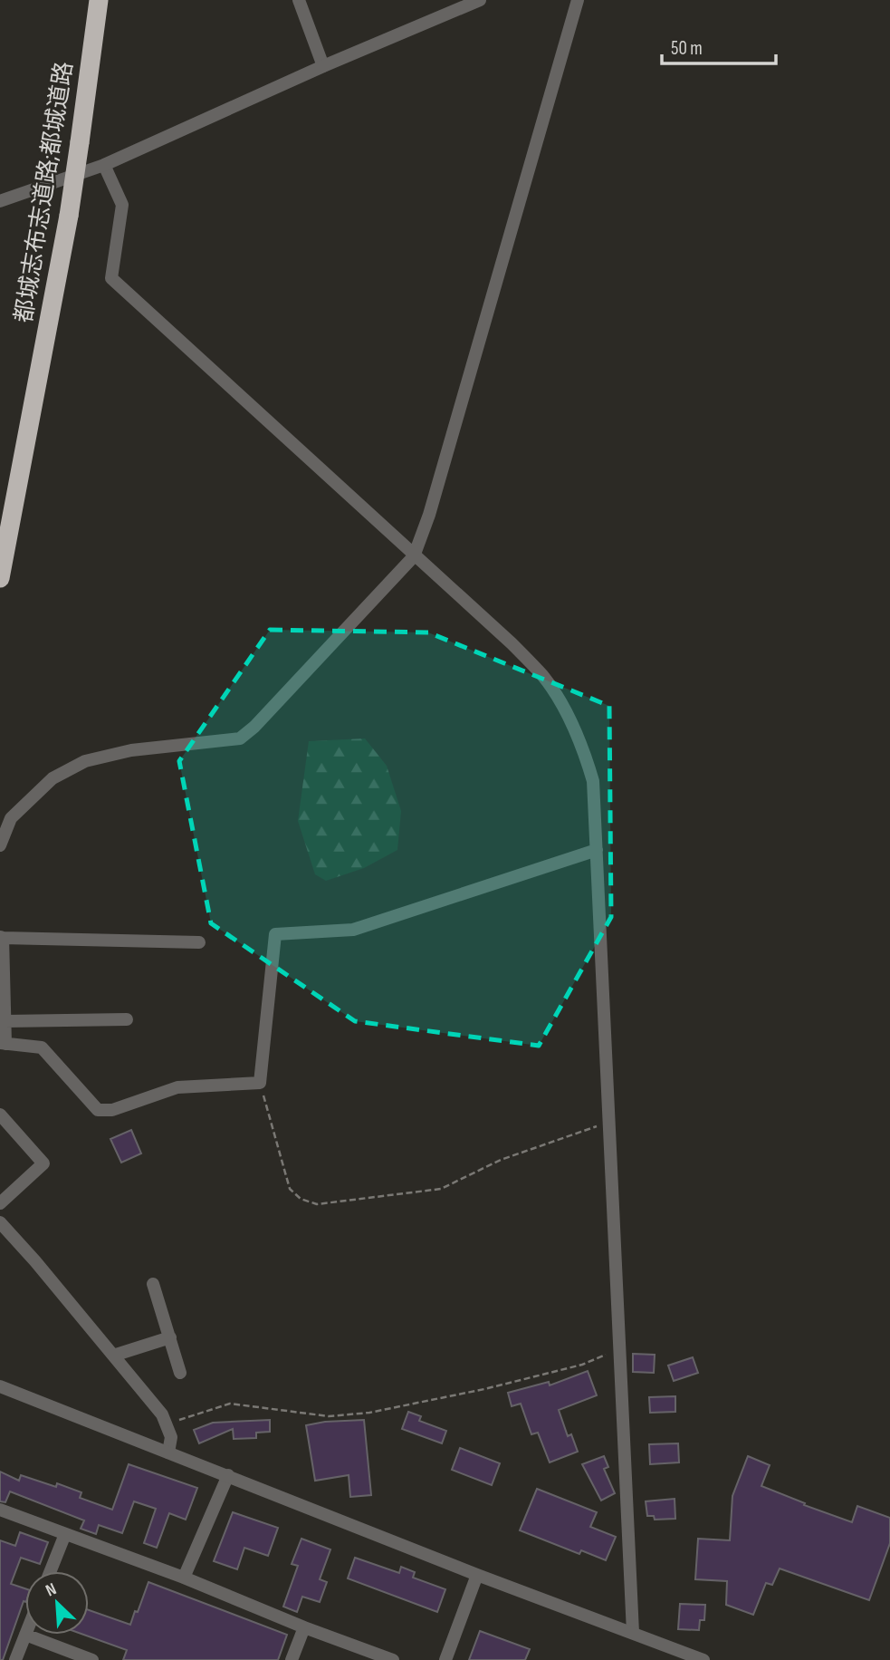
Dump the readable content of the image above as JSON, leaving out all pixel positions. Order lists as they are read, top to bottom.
{
  "streets": {
    "highway": ["都城志布志道路;都城道路"]
  },
  "scale_bar": "50 m",
  "north": "top left"
}
